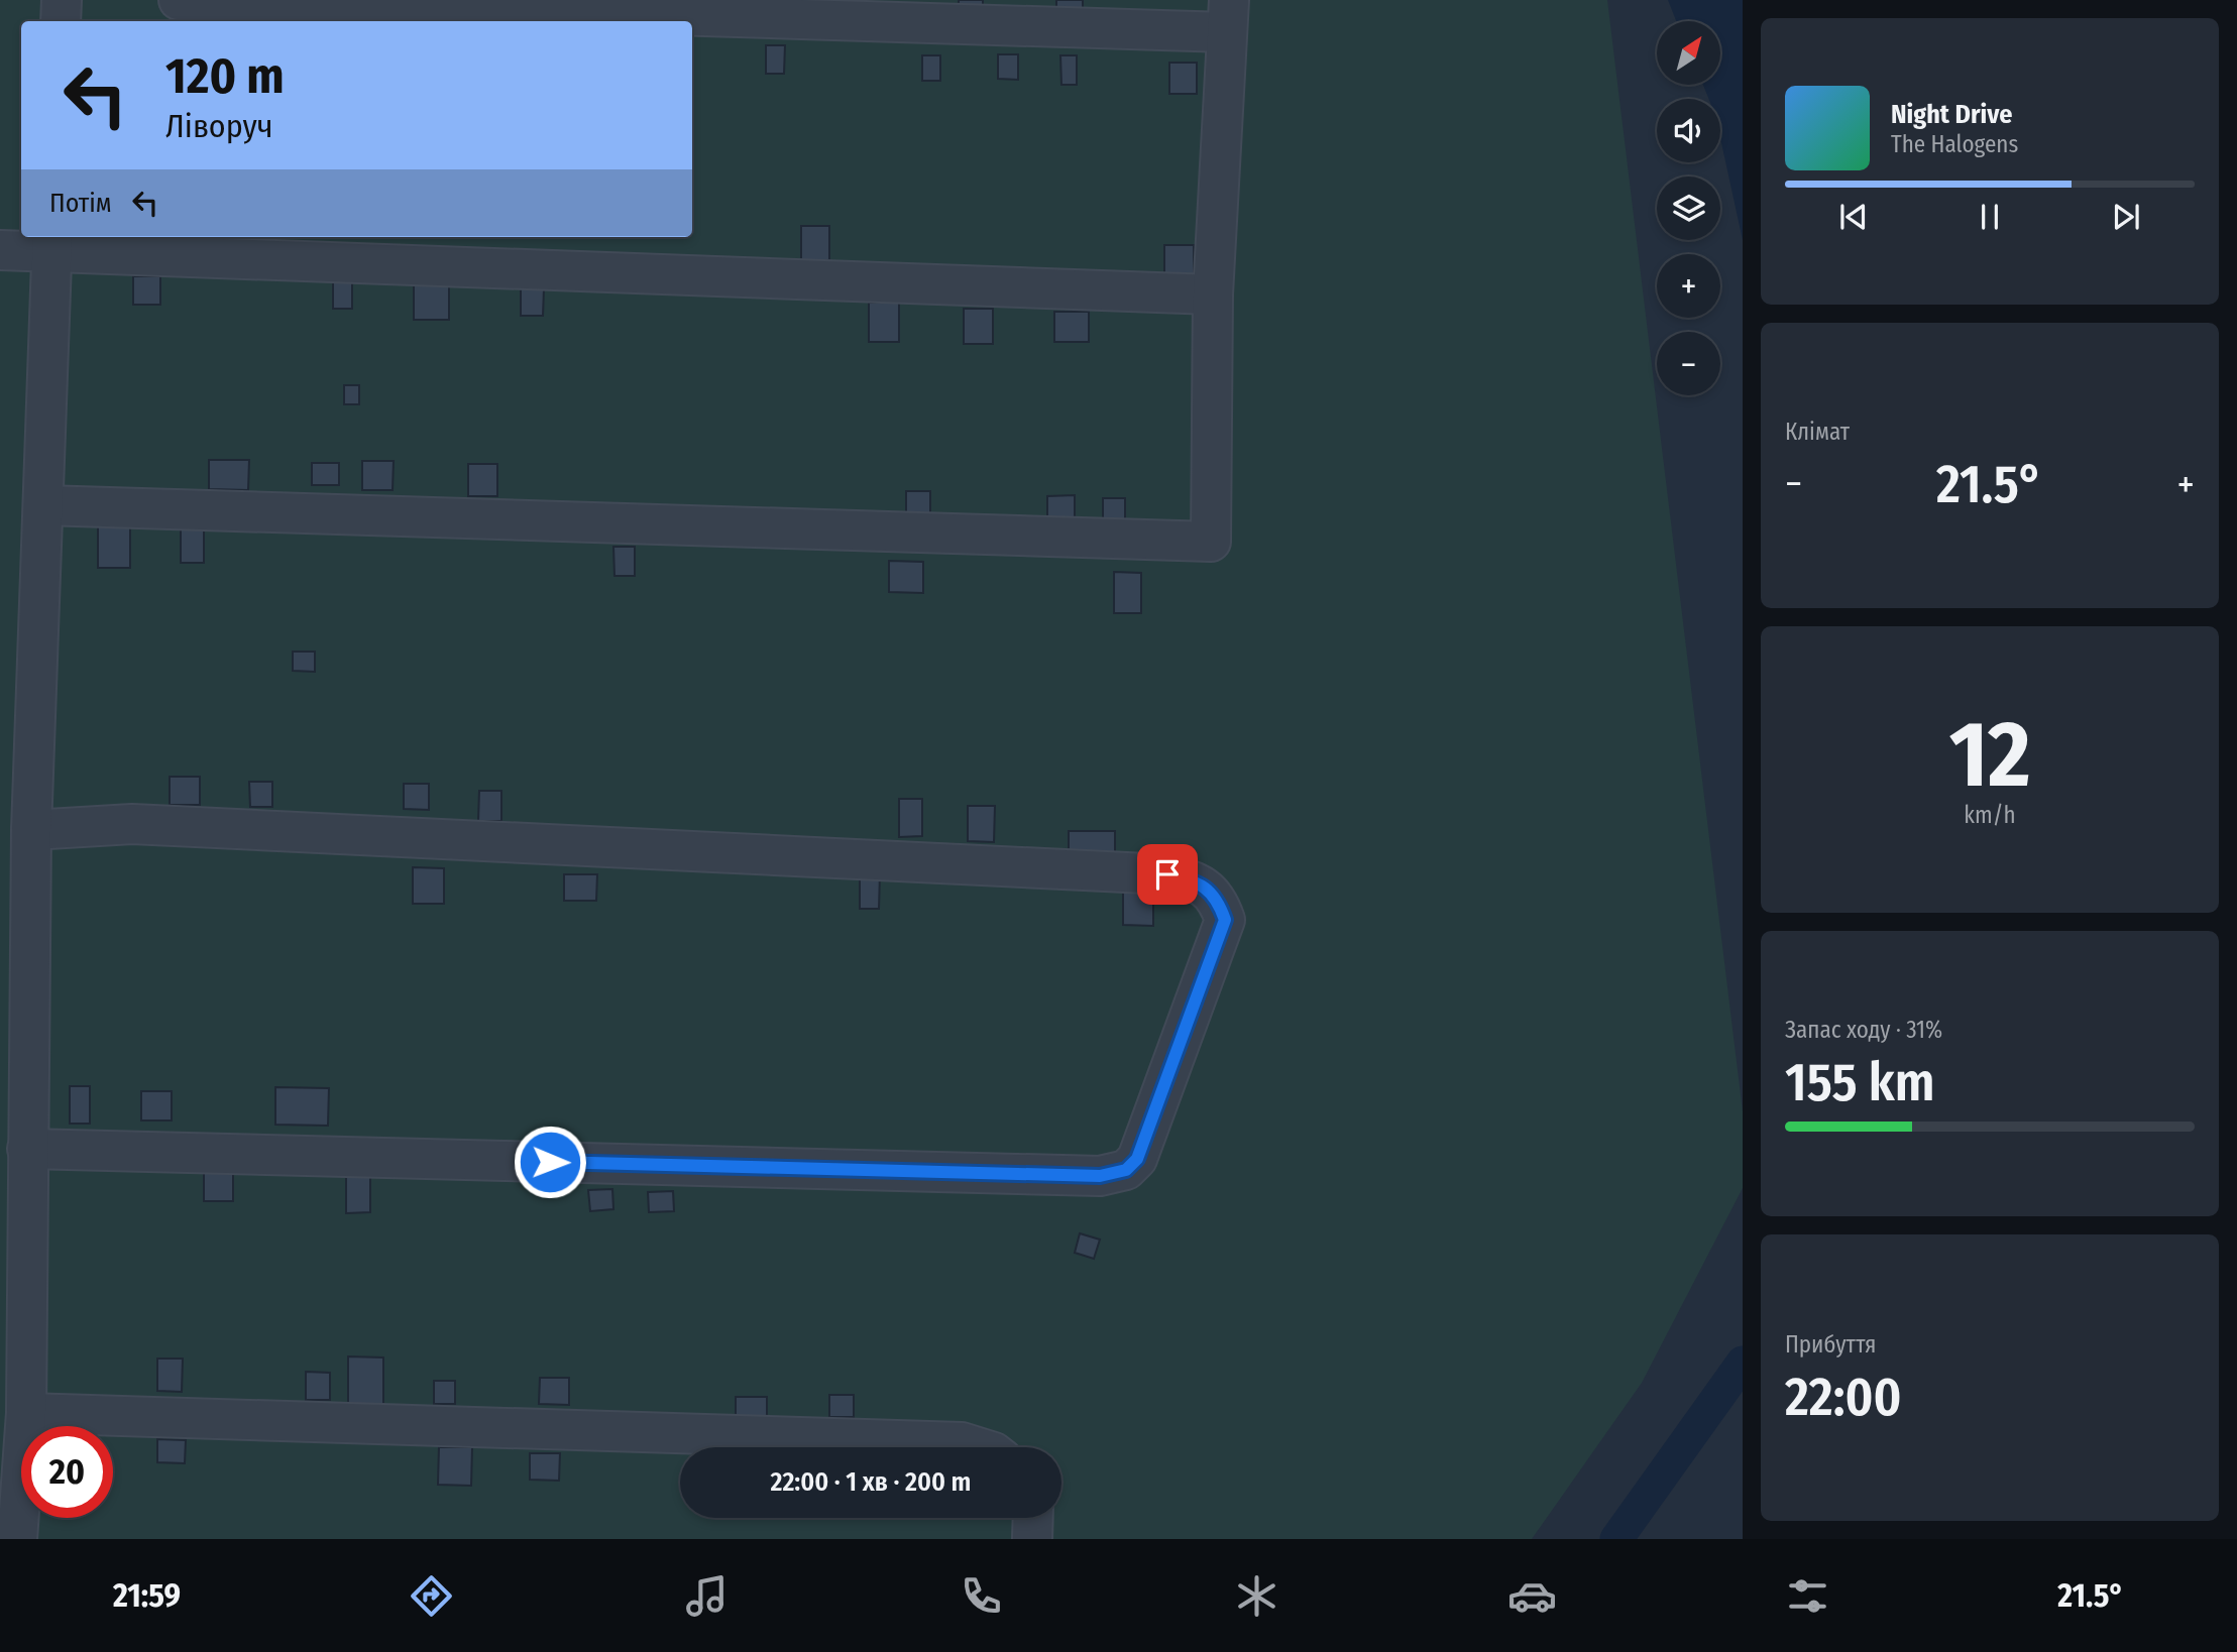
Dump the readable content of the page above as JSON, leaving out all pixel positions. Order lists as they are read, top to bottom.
{
  "north": "top right",
  "page": {
    "map_buttons": ["+", "−"],
    "turn": ["120 m", "Ліворуч"],
    "song": ["Night Drive", "The Halogens"],
    "then": "Потім",
    "tile": [
      "Клімат",
      ["12", "km/h"],
      ["Запас ходу · 31%", "155 km"],
      ["Прибуття", "22:00"]
    ],
    "heat": ["−", "21.5°", "+"],
    "limit": "20",
    "trip": "22:00 · 1 хв · 200 m",
    "tabs": ["21:59", "21.5°"]
  }
}
